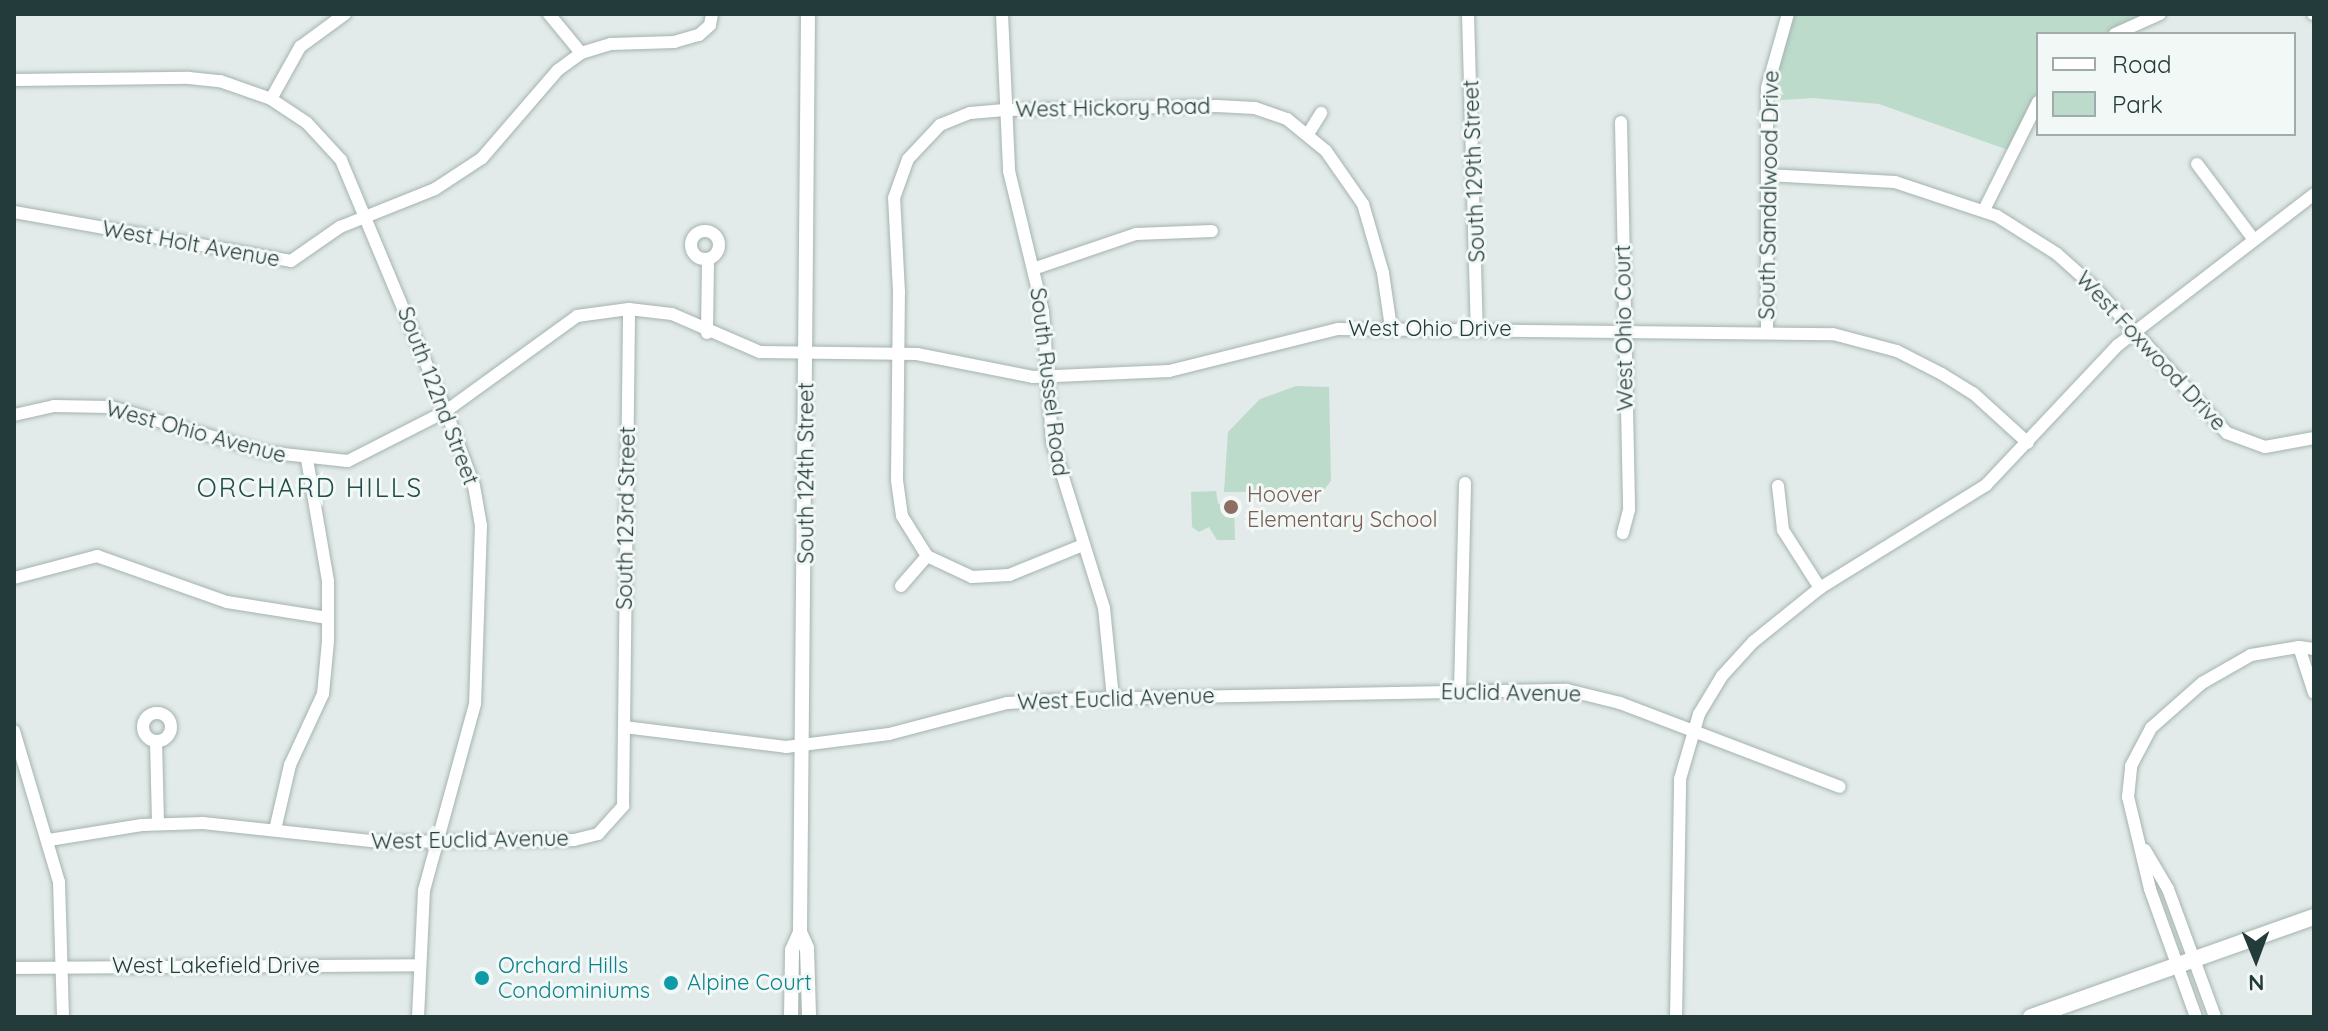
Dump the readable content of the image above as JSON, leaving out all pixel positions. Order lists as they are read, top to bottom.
{
  "streets": {
    "street": [
      "West Hickory Road",
      "South 129th Street",
      "South Sandalwood Drive",
      "West Holt Avenue",
      "West Ohio Court",
      "West Ohio Drive",
      "West Foxwood Drive",
      "South Russel Road",
      "South 122nd Street",
      "West Ohio Avenue",
      "South 124th Street",
      "South 123rd Street",
      "Euclid Avenue",
      "West Euclid Avenue",
      "West Lakefield Drive"
    ]
  },
  "crossings": [
    ["West Hickory Road", "West Ohio Drive"],
    ["West Hickory Road", "South Russel Road"],
    ["South 129th Street", "West Ohio Drive"],
    ["South Sandalwood Drive", "West Ohio Drive"],
    ["South Sandalwood Drive", "West Foxwood Drive"],
    ["West Holt Avenue", "South 122nd Street"],
    ["West Ohio Court", "West Ohio Drive"],
    ["West Ohio Drive", "South Russel Road"],
    ["West Ohio Drive", "West Ohio Avenue"],
    ["West Ohio Drive", "South 124th Street"],
    ["South Russel Road", "West Euclid Avenue"],
    ["South 122nd Street", "West Ohio Avenue"],
    ["South 122nd Street", "West Euclid Avenue"],
    ["South 122nd Street", "West Lakefield Drive"],
    ["West Ohio Avenue", "South 124th Street"],
    ["West Ohio Avenue", "South 123rd Street"],
    ["South 124th Street", "West Euclid Avenue"],
    ["South 123rd Street", "West Euclid Avenue"],
    ["Euclid Avenue", "West Euclid Avenue"]
  ],
  "districts": ["ORCHARD HILLS"],
  "places": ["Hoover Elementary School", "Orchard Hills Condominiums", "Alpine Court"],
  "legend": ["Road", "Park"],
  "north": "bottom"
}
